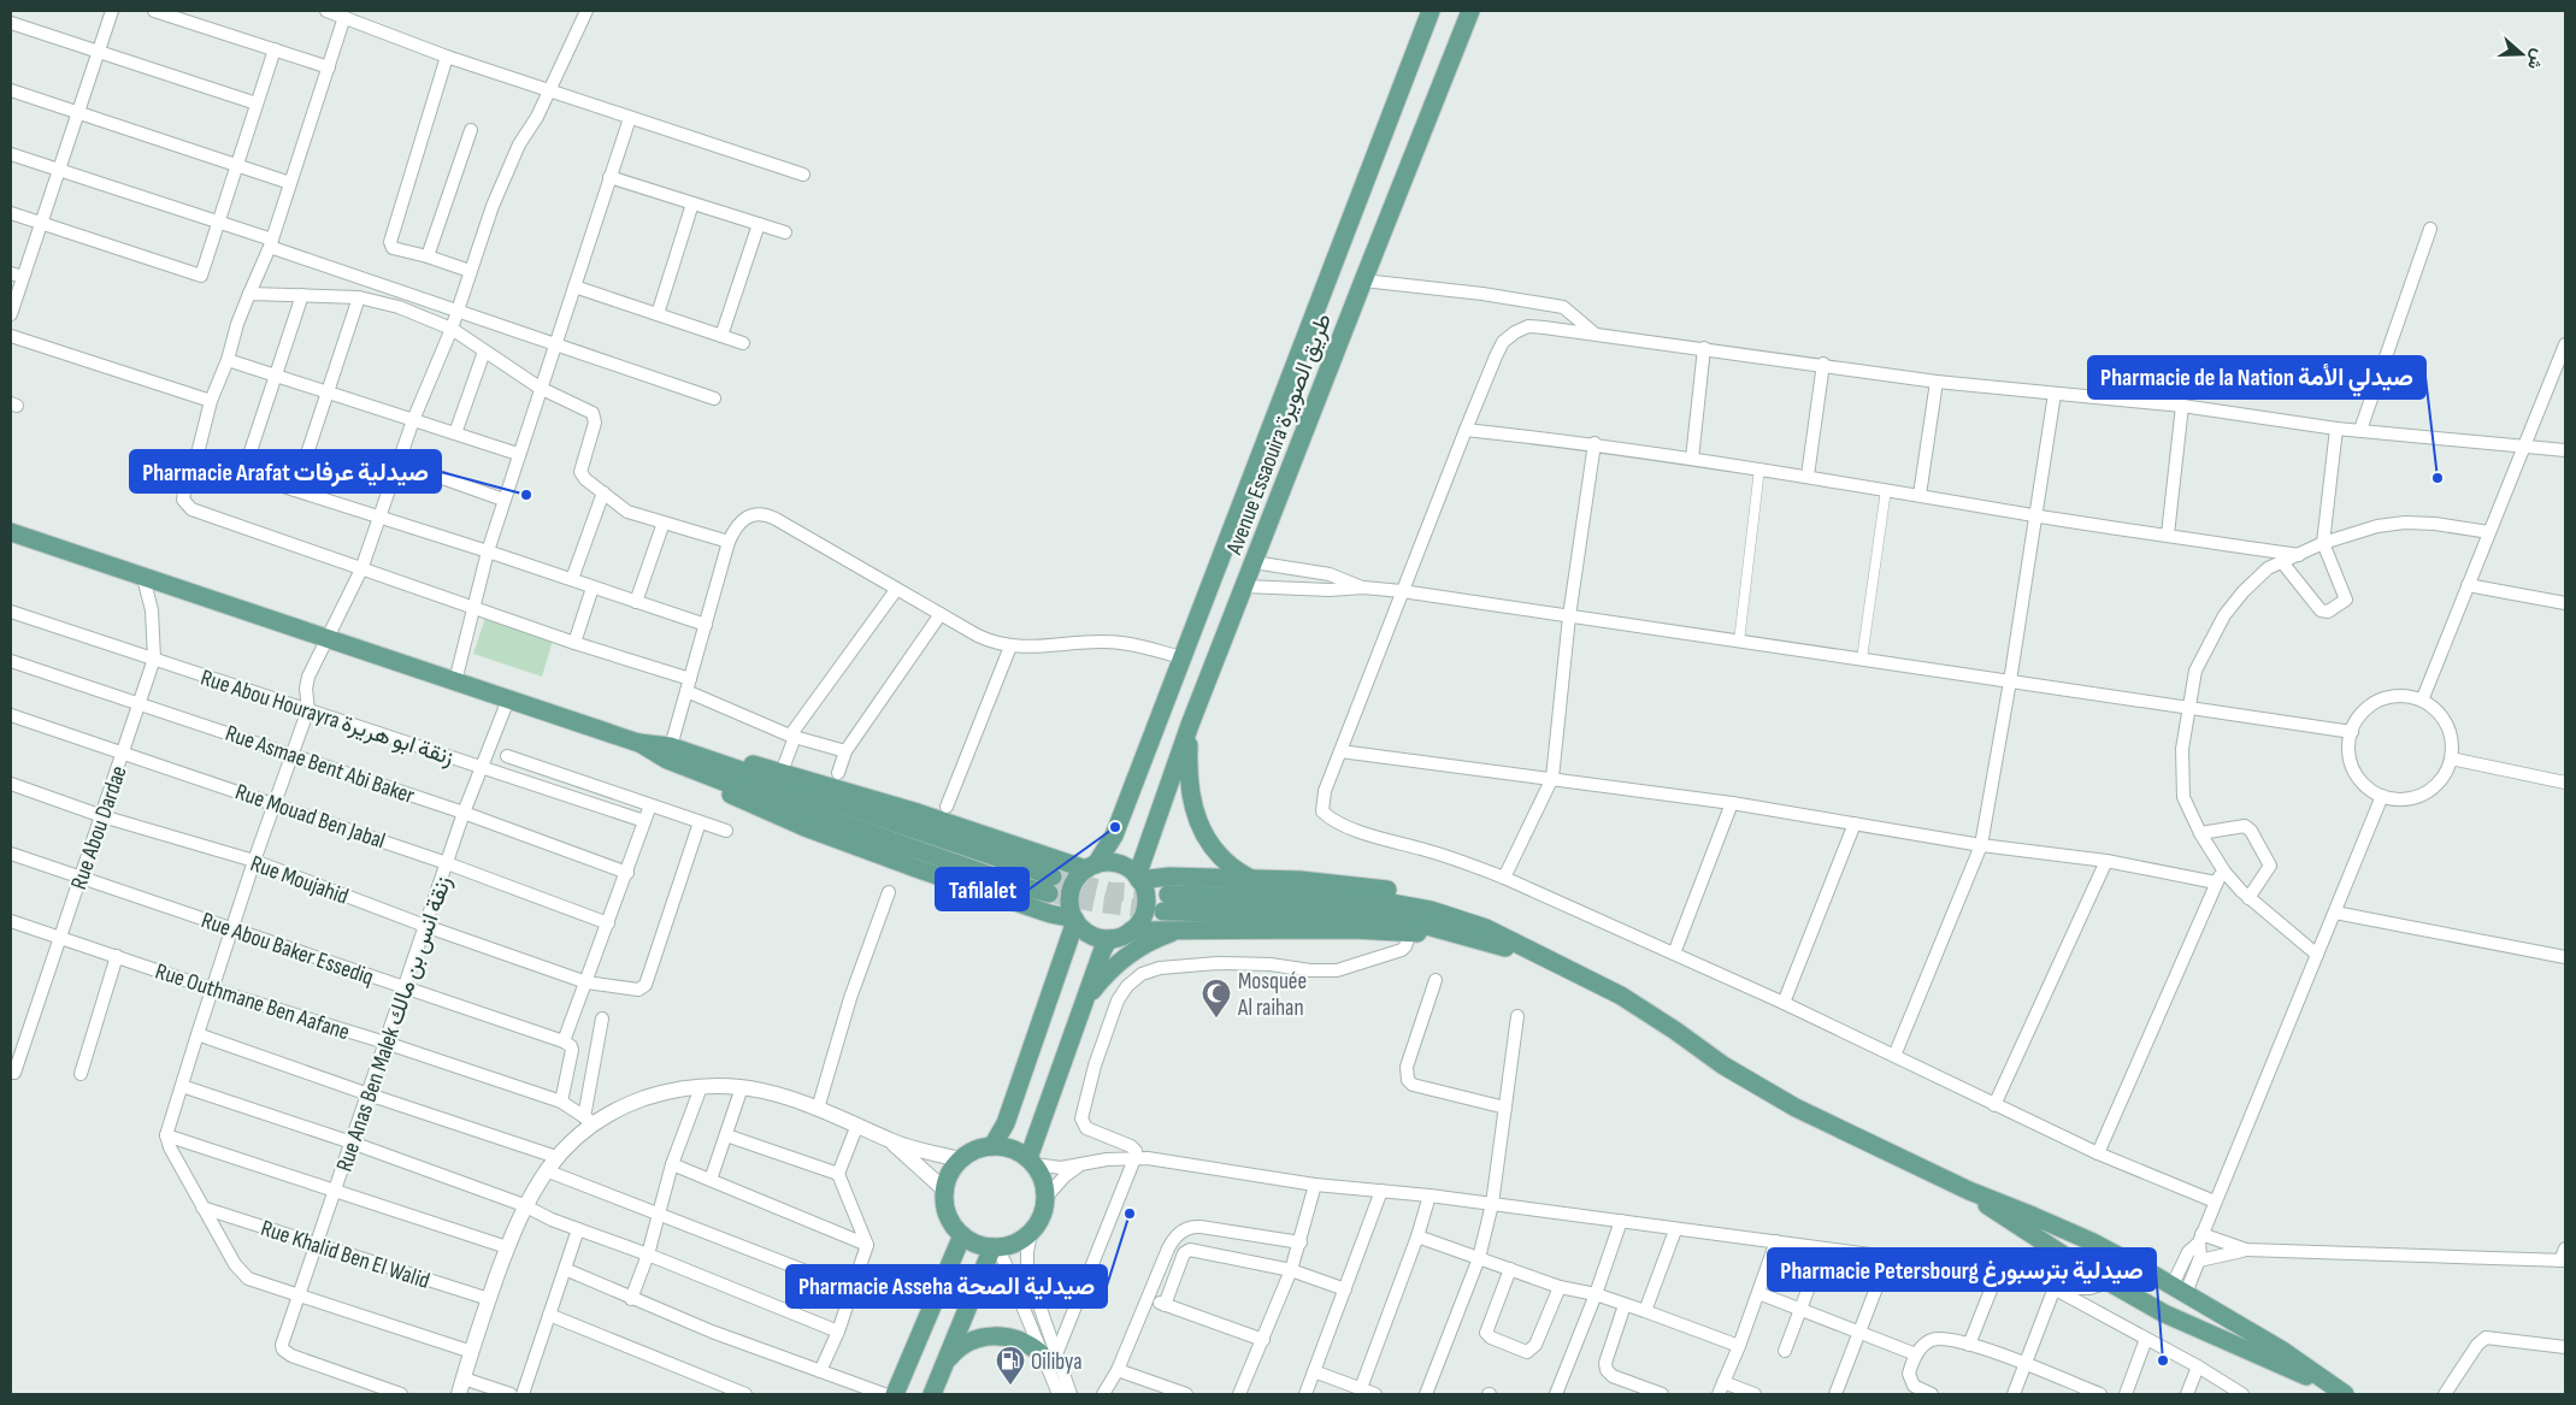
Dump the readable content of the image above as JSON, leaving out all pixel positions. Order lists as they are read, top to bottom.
{
  "streets": {
    "main road": ["Avenue Essaouira طريق الصويرة"],
    "street": [
      "Rue Abou Hourayra زنقة ابو هريرة",
      "Rue Asmae Bent Abi Baker",
      "Rue Mouad Ben Jabal",
      "Rue Abou Dardae",
      "Rue Moujahid",
      "Rue Abou Baker Essediq",
      "Rue Outhmane Ben Aafane",
      "Rue Anas Ben Malek زنقة انس بن مالك",
      "Rue Khalid Ben El Walid"
    ]
  },
  "crossings": [
    ["Rue Abou Hourayra زنقة ابو هريرة", "Rue Abou Dardae"],
    ["Rue Abou Hourayra زنقة ابو هريرة", "Rue Anas Ben Malek زنقة انس بن مالك"],
    ["Rue Asmae Bent Abi Baker", "Rue Abou Dardae"],
    ["Rue Asmae Bent Abi Baker", "Rue Anas Ben Malek زنقة انس بن مالك"],
    ["Rue Mouad Ben Jabal", "Rue Abou Dardae"],
    ["Rue Mouad Ben Jabal", "Rue Anas Ben Malek زنقة انس بن مالك"],
    ["Rue Abou Dardae", "Rue Moujahid"],
    ["Rue Abou Dardae", "Rue Abou Baker Essediq"],
    ["Rue Abou Dardae", "Rue Outhmane Ben Aafane"],
    ["Rue Moujahid", "Rue Anas Ben Malek زنقة انس بن مالك"],
    ["Rue Abou Baker Essediq", "Rue Anas Ben Malek زنقة انس بن مالك"],
    ["Rue Outhmane Ben Aafane", "Rue Anas Ben Malek زنقة انس بن مالك"],
    ["Rue Anas Ben Malek زنقة انس بن مالك", "Rue Khalid Ben El Walid"]
  ],
  "places": {
    "other": [
      "Pharmacie de la Nation صيدلي الأمة",
      "Pharmacie Arafat صيدلية عرفات",
      "Tafilalet",
      "Pharmacie Asseha صيدلية الصحة",
      "Pharmacie Petersbourg صيدلية بترسبورغ"
    ],
    "mosque": ["Mosquée Al raihan"],
    "fuel station": ["Oilibya"]
  },
  "north": "right"
}
